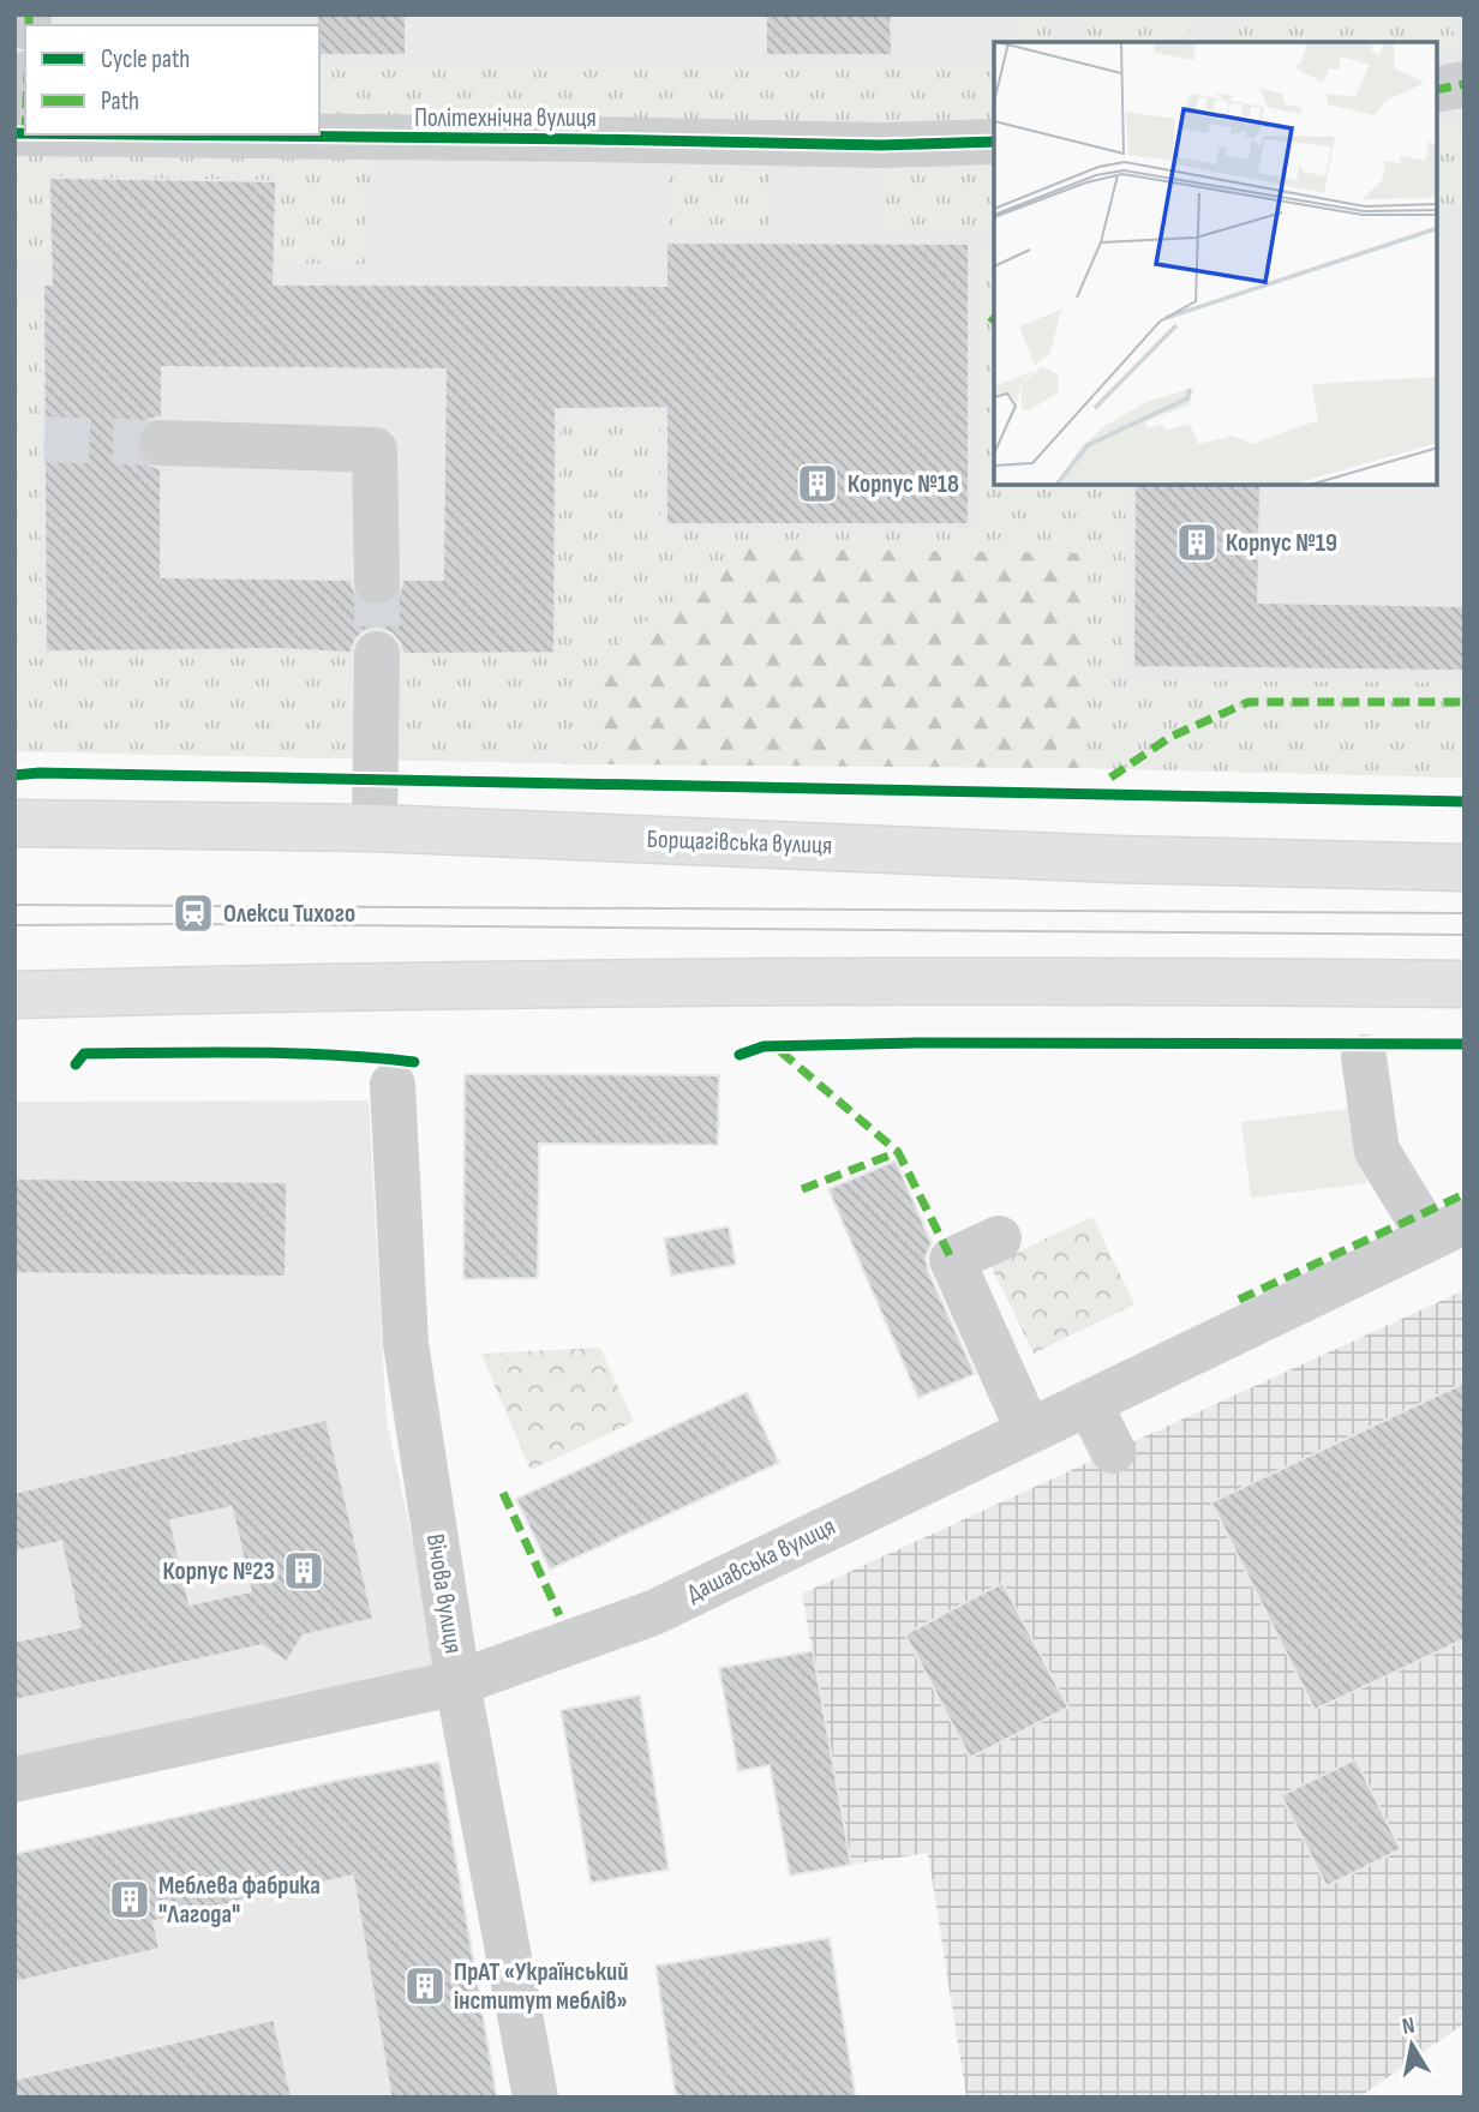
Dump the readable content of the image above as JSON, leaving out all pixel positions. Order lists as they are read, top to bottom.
{
  "streets": {
    "main road": ["Борщагівська вулиця"],
    "street": ["Політехнічна вулиця", "Дашавська вулиця", "Вічова вулиця"]
  },
  "crossings": [
    ["Дашавська вулиця", "Вічова вулиця"]
  ],
  "places": {
    "building": [
      "Корпус №18",
      "Корпус №19",
      "Корпус №23",
      "Меблева фабрика \"Лагода\"",
      "ПрАТ «Український інститут меблів»"
    ],
    "station": ["Олекси Тихого"]
  },
  "legend": ["Cycle path", "Path"],
  "north": "top"
}
